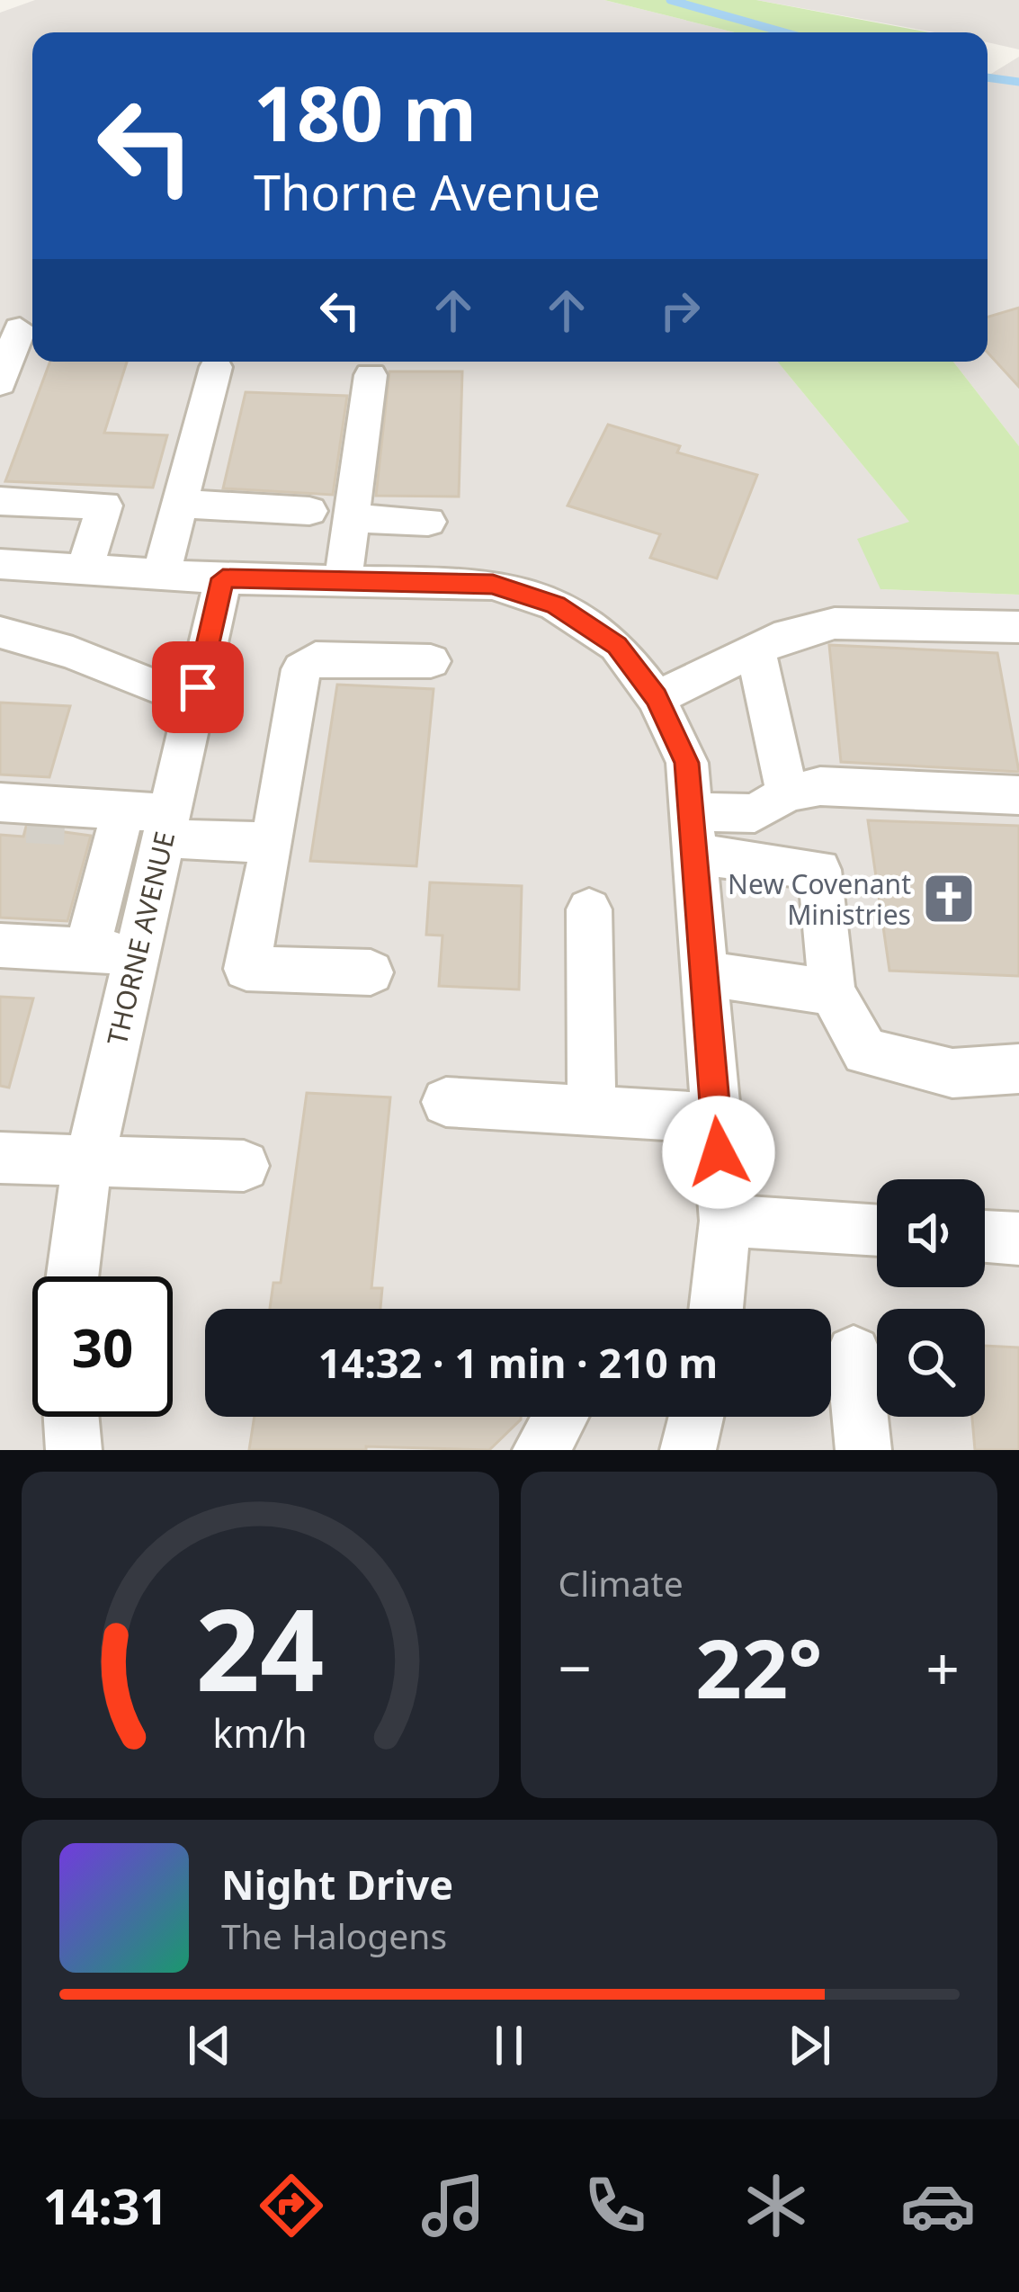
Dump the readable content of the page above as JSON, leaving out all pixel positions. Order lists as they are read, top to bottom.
{
  "streets": {
    "street": ["THORNE AVENUE"]
  },
  "places": {
    "church": ["New Covenant Ministries"]
  },
  "page": {
    "turn": ["180 m", "Thorne Avenue"],
    "limit": "30",
    "trip": "14:32 · 1 min · 210 m",
    "tile": "Climate",
    "heat": ["−", "22°", "+"],
    "song": ["Night Drive", "The Halogens"],
    "tabs": "14:31",
    "gauge": ["24", "km/h"]
  }
}
